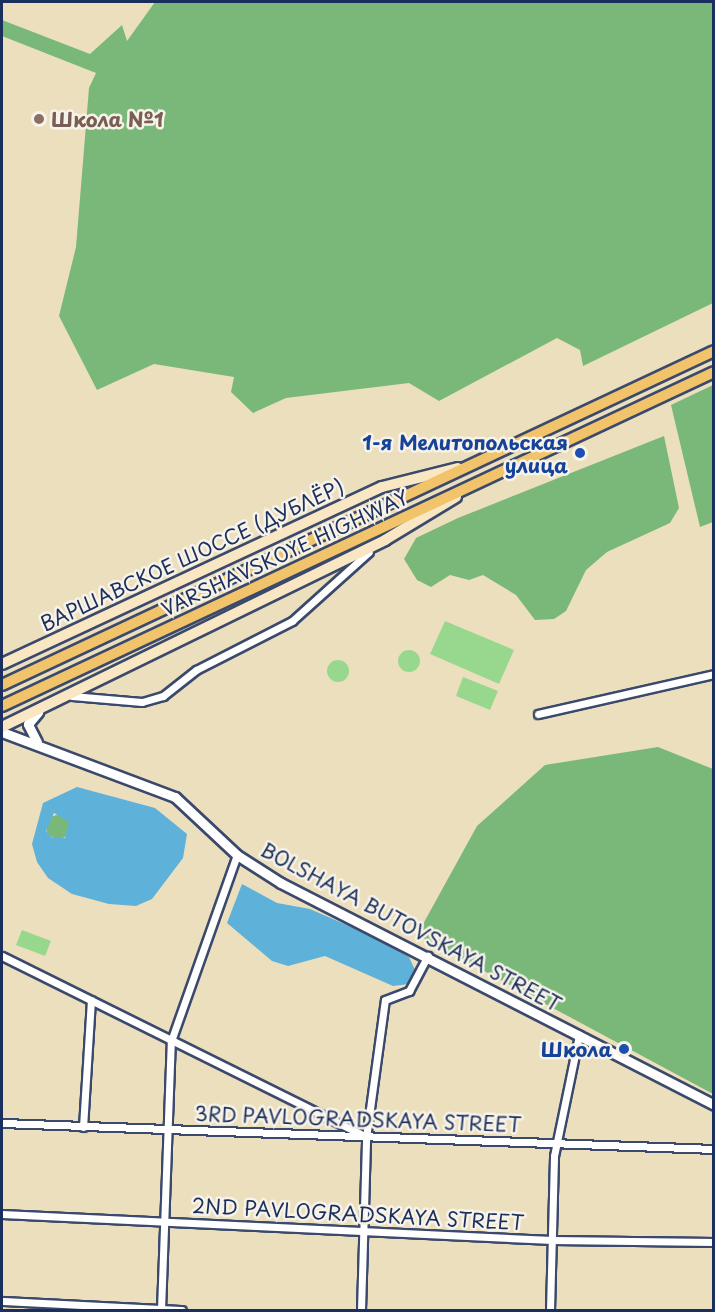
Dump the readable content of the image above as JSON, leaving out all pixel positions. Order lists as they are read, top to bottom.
{
  "streets": {
    "main road": ["VARSHAVSKOYE HIGHWAY", "ВАРШАВСКОЕ ШОССЕ (ДУБЛЁР)"],
    "street": ["BOLSHAYA BUTOVSKAYA STREET", "3RD PAVLOGRADSKAYA STREET", "2ND PAVLOGRADSKAYA STREET"]
  },
  "crossings": [
    ["VARSHAVSKOYE HIGHWAY", "ВАРШАВСКОЕ ШОССЕ (ДУБЛЁР)"]
  ],
  "places": ["Школа №1", "1-я Мелитопольская улица", "Школа"]
}
